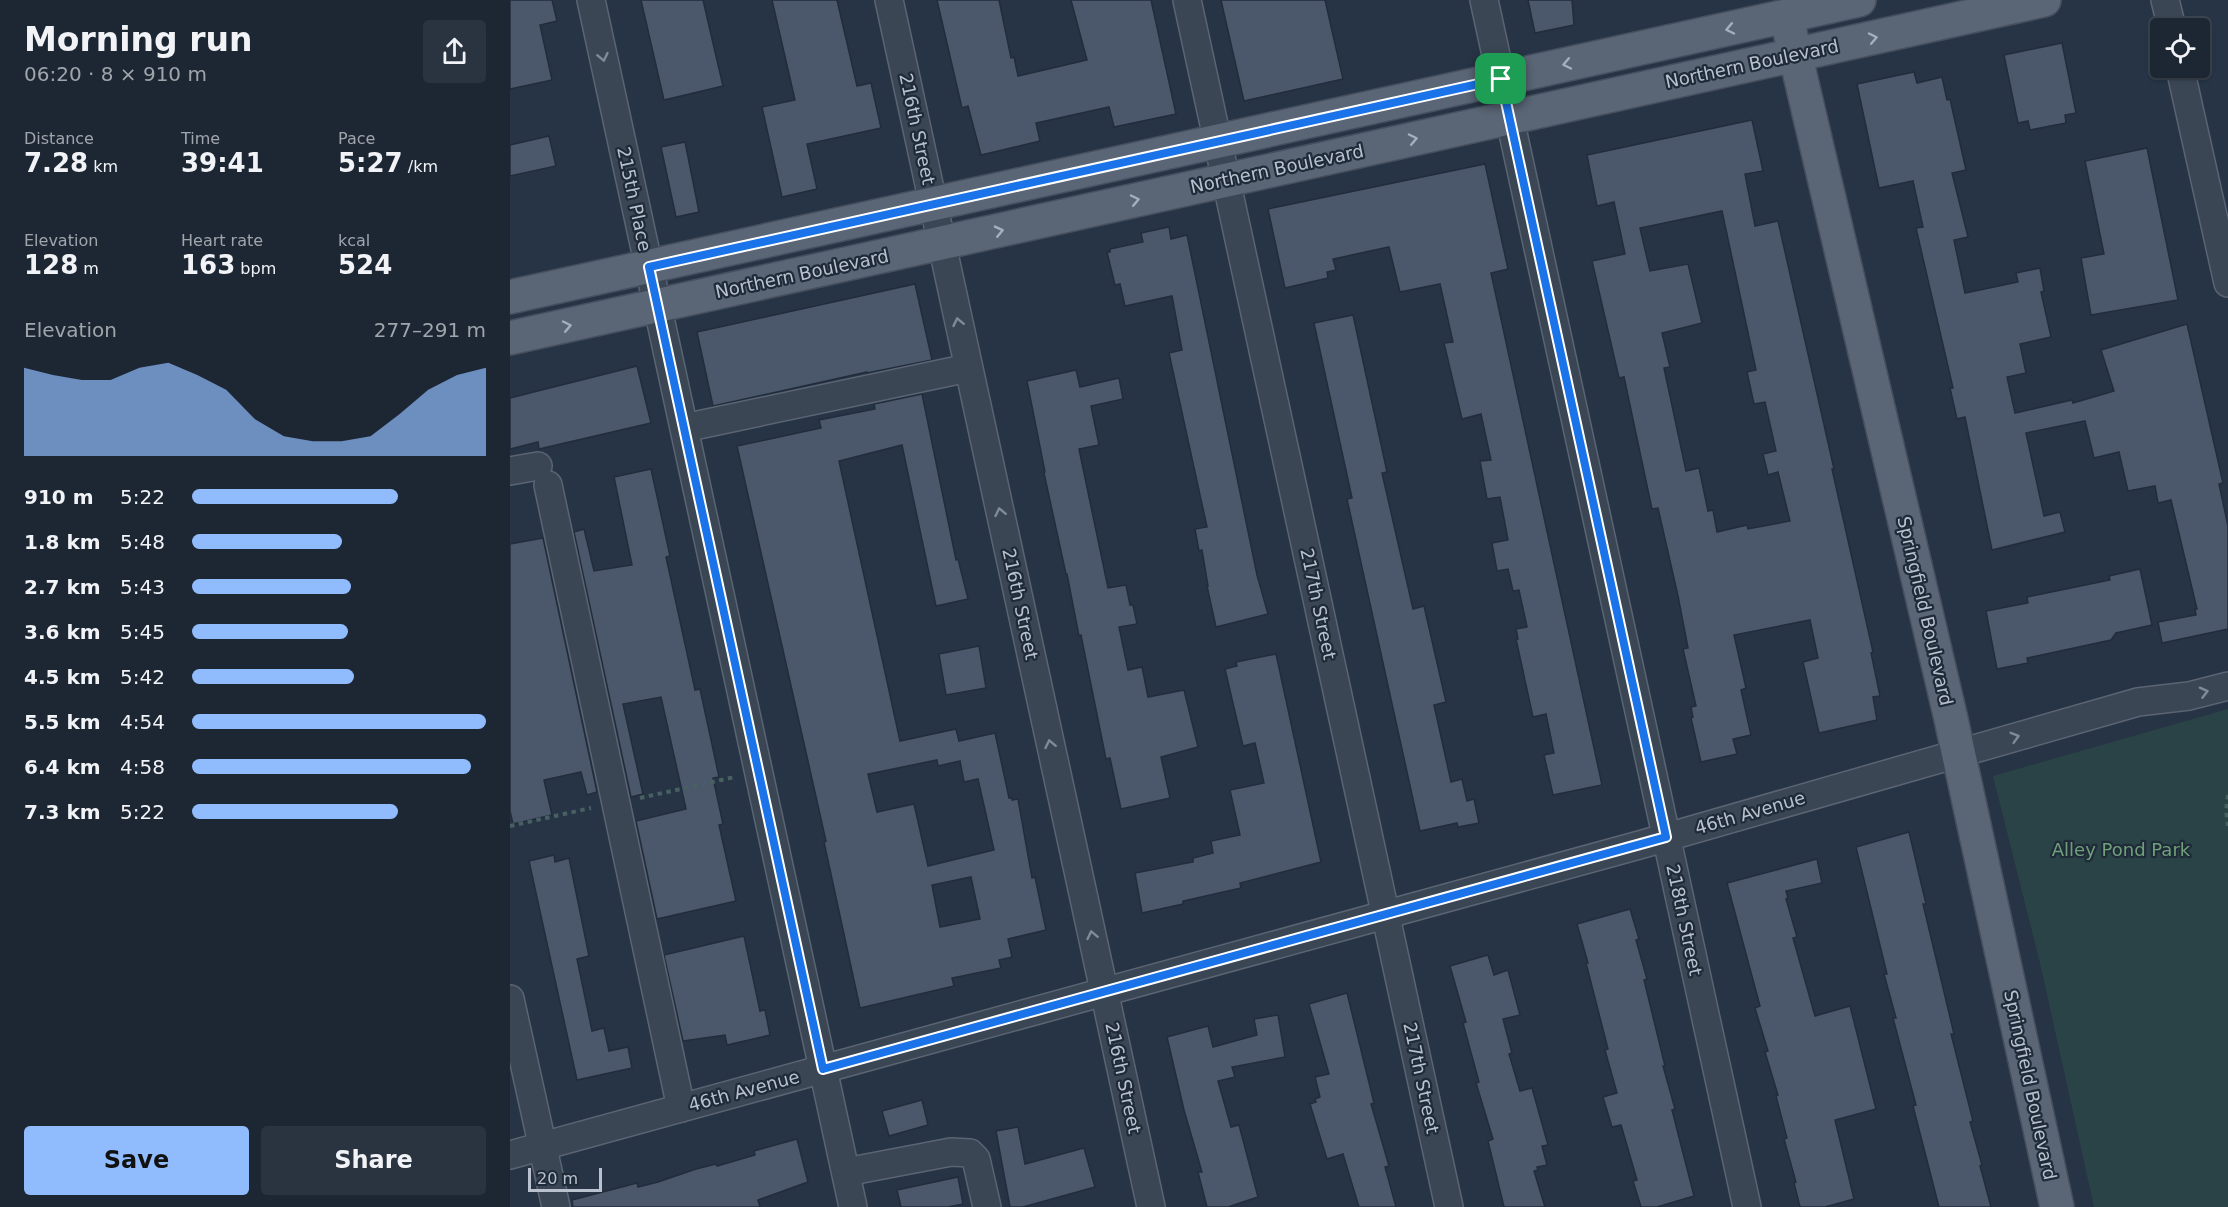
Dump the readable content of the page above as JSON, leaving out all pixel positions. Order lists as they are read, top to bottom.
{
  "streets": {
    "main road": ["Northern Boulevard", "Springfield Boulevard"],
    "street": [
      "216th Street",
      "215th Place",
      "217th Street",
      "46th Avenue",
      "218th Street"
    ]
  },
  "crossings": [
    ["Northern Boulevard", "216th Street"],
    ["Northern Boulevard", "215th Place"],
    ["Northern Boulevard", "217th Street"],
    ["Northern Boulevard", "Springfield Boulevard"],
    ["Northern Boulevard", "218th Street"],
    ["216th Street", "46th Avenue"],
    ["215th Place", "46th Avenue"],
    ["217th Street", "46th Avenue"],
    ["Springfield Boulevard", "46th Avenue"],
    ["46th Avenue", "218th Street"]
  ],
  "one_way": ["216th Street"],
  "parks": ["Alley Pond Park"],
  "scale_bar": "20 m",
  "page": {
    "heading": ["Morning run", "06:20 · 8 × 910 m"],
    "stats": [
      ["Distance", "7.28 km"],
      ["Time", "39:41"],
      ["Pace", "5:27 /km"],
      ["Elevation", "128 m"],
      ["Heart rate", "163 bpm"],
      ["kcal", "524"]
    ],
    "chart": ["Elevation", "277–291 m"],
    "list": [
      {
        "name": "910 m",
        "note": "5:22"
      },
      {
        "name": "1.8 km",
        "note": "5:48"
      },
      {
        "name": "2.7 km",
        "note": "5:43"
      },
      {
        "name": "3.6 km",
        "note": "5:45"
      },
      {
        "name": "4.5 km",
        "note": "5:42"
      },
      {
        "name": "5.5 km",
        "note": "4:54"
      },
      {
        "name": "6.4 km",
        "note": "4:58"
      },
      {
        "name": "7.3 km",
        "note": "5:22"
      }
    ],
    "buttons": ["Save", "Share"],
    "scale": "20 m"
  }
}
